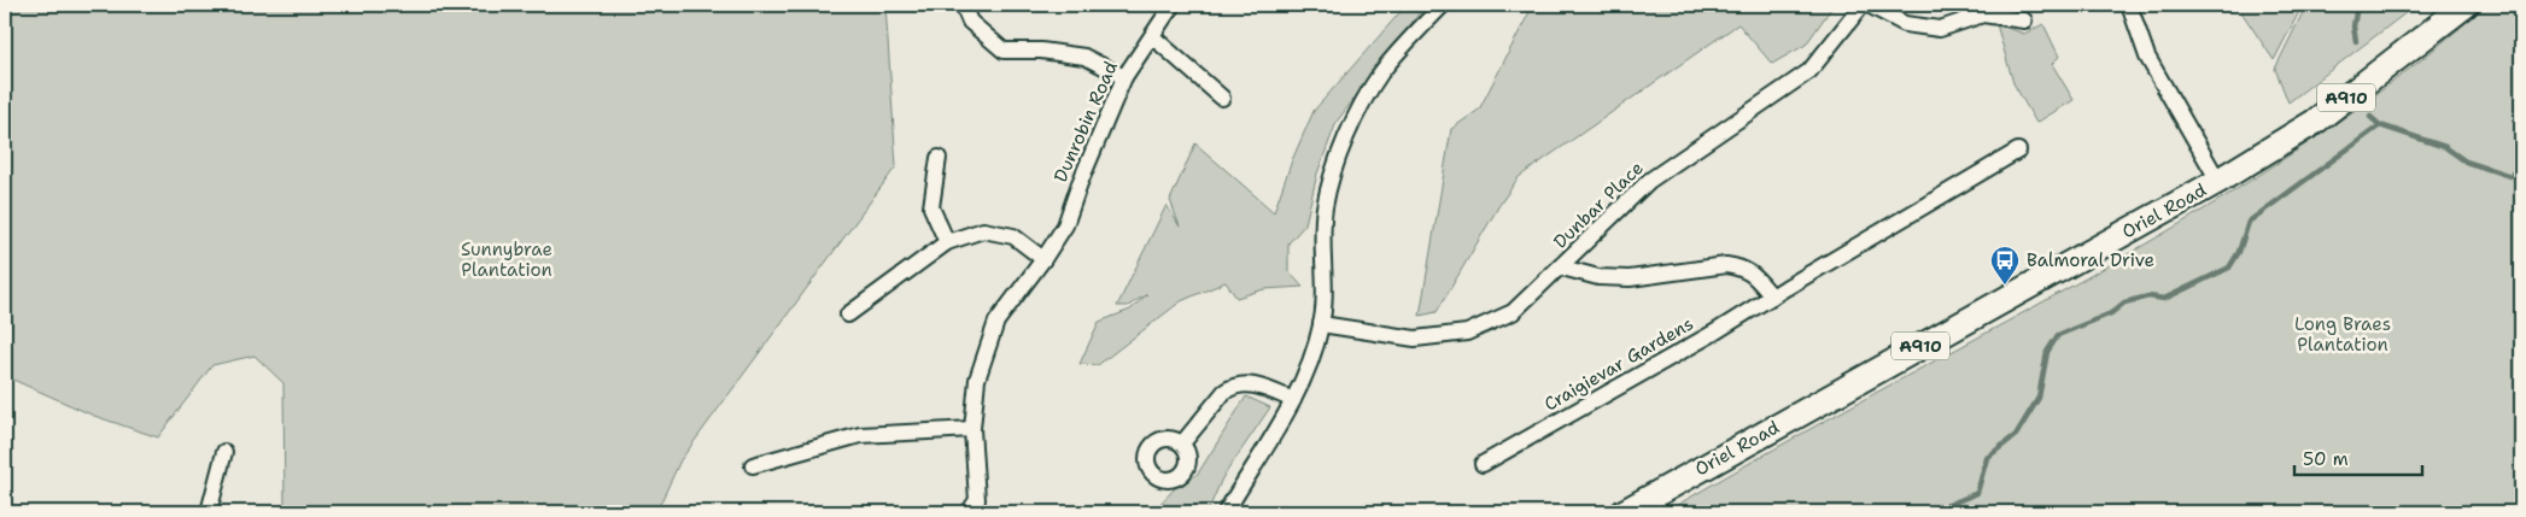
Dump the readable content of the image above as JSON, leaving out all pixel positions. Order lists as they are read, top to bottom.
{
  "streets": {
    "main road": ["A910", "Oriel Road"],
    "street": ["Dunrobin Road", "Dunbar Place", "Craigievar Gardens"]
  },
  "parks": ["Sunnybrae Plantation", "Long Braes Plantation"],
  "places": {
    "bus stop": ["Balmoral Drive"]
  },
  "scale_bar": "50 m"
}
